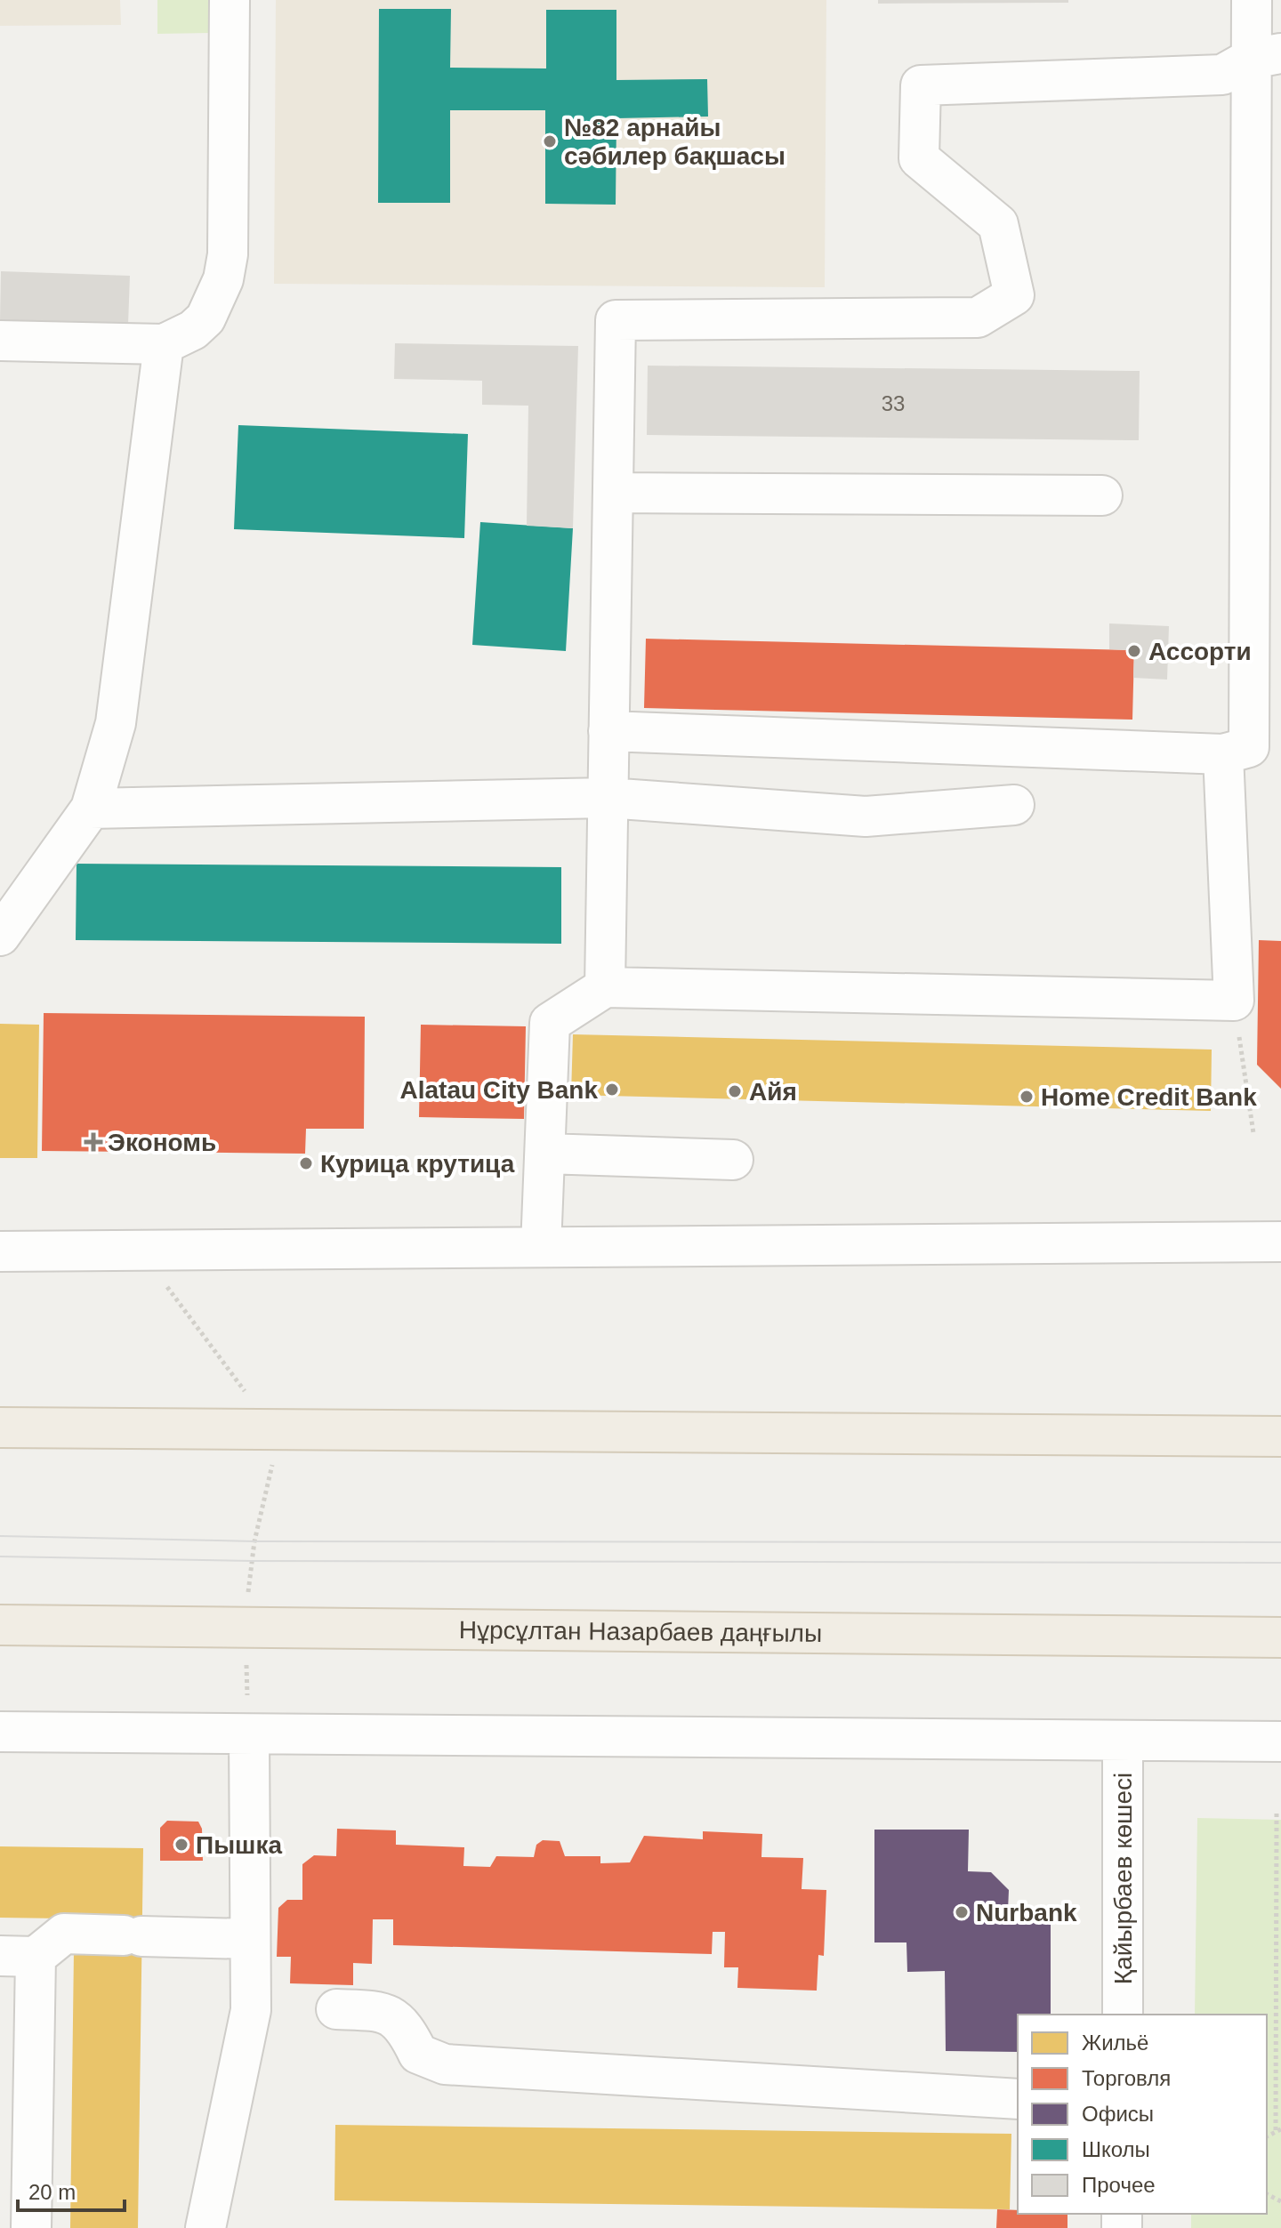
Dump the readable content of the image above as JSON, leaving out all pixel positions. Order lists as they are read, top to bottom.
{
  "streets": {
    "main road": ["Нұрсұлтан Назарбаев даңғылы"],
    "street": ["Қайырбаев көшесі"]
  },
  "places": {
    "other": [
      "№82 арнайы сәбилер бақшасы",
      "Ассорти",
      "Alatau City Bank",
      "Айя",
      "Home Credit Bank",
      "Курица крутица",
      "Пышка",
      "Nurbank"
    ],
    "health": ["Экономь"]
  },
  "house_numbers": ["33"],
  "legend": [
    "Жильё",
    "Торговля",
    "Офисы",
    "Школы",
    "Прочее"
  ],
  "scale_bar": "20 m"
}
